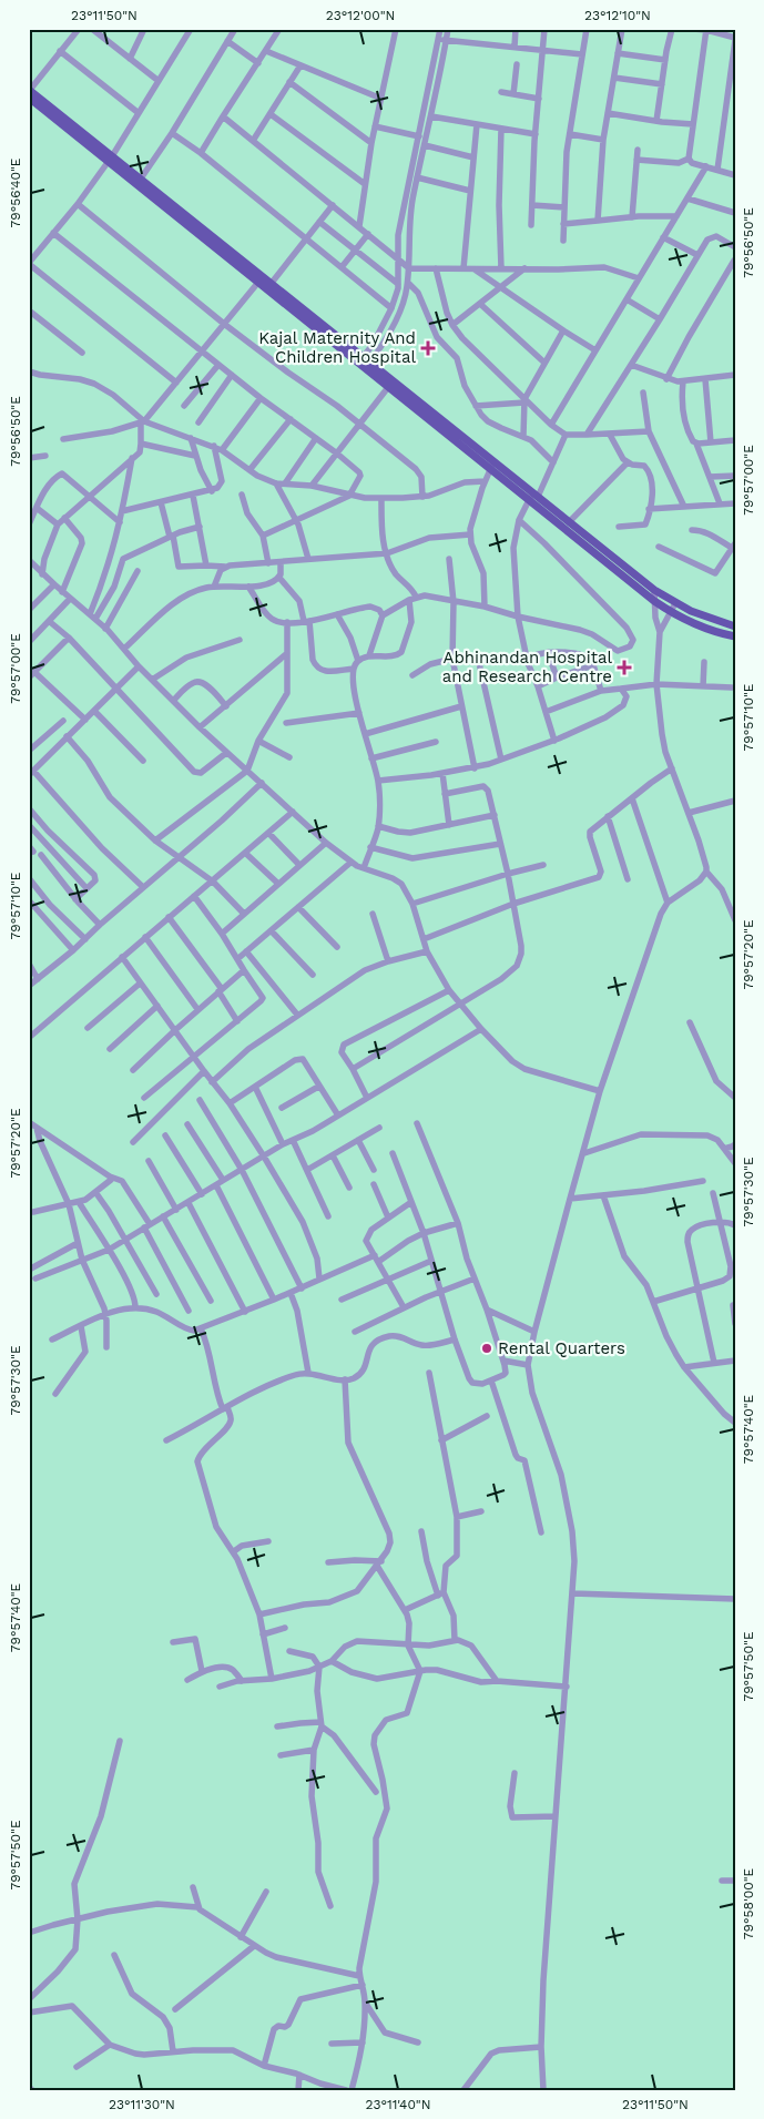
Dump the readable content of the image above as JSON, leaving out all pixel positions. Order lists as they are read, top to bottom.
{
  "places": {
    "health": ["Kajal Maternity And Children Hospital", "Abhinandan Hospital and Research Centre"],
    "other": ["Rental Quarters"]
  },
  "coordinates": [
    "23°11'50\"N",
    "23°12'00\"N",
    "23°12'10\"N",
    "79°56'40\"E",
    "79°56'50\"E",
    "79°57'00\"E",
    "79°57'10\"E",
    "79°57'20\"E",
    "79°57'30\"E",
    "79°57'40\"E",
    "79°57'50\"E",
    "79°58'00\"E",
    "23°11'30\"N",
    "23°11'40\"N"
  ]
}
